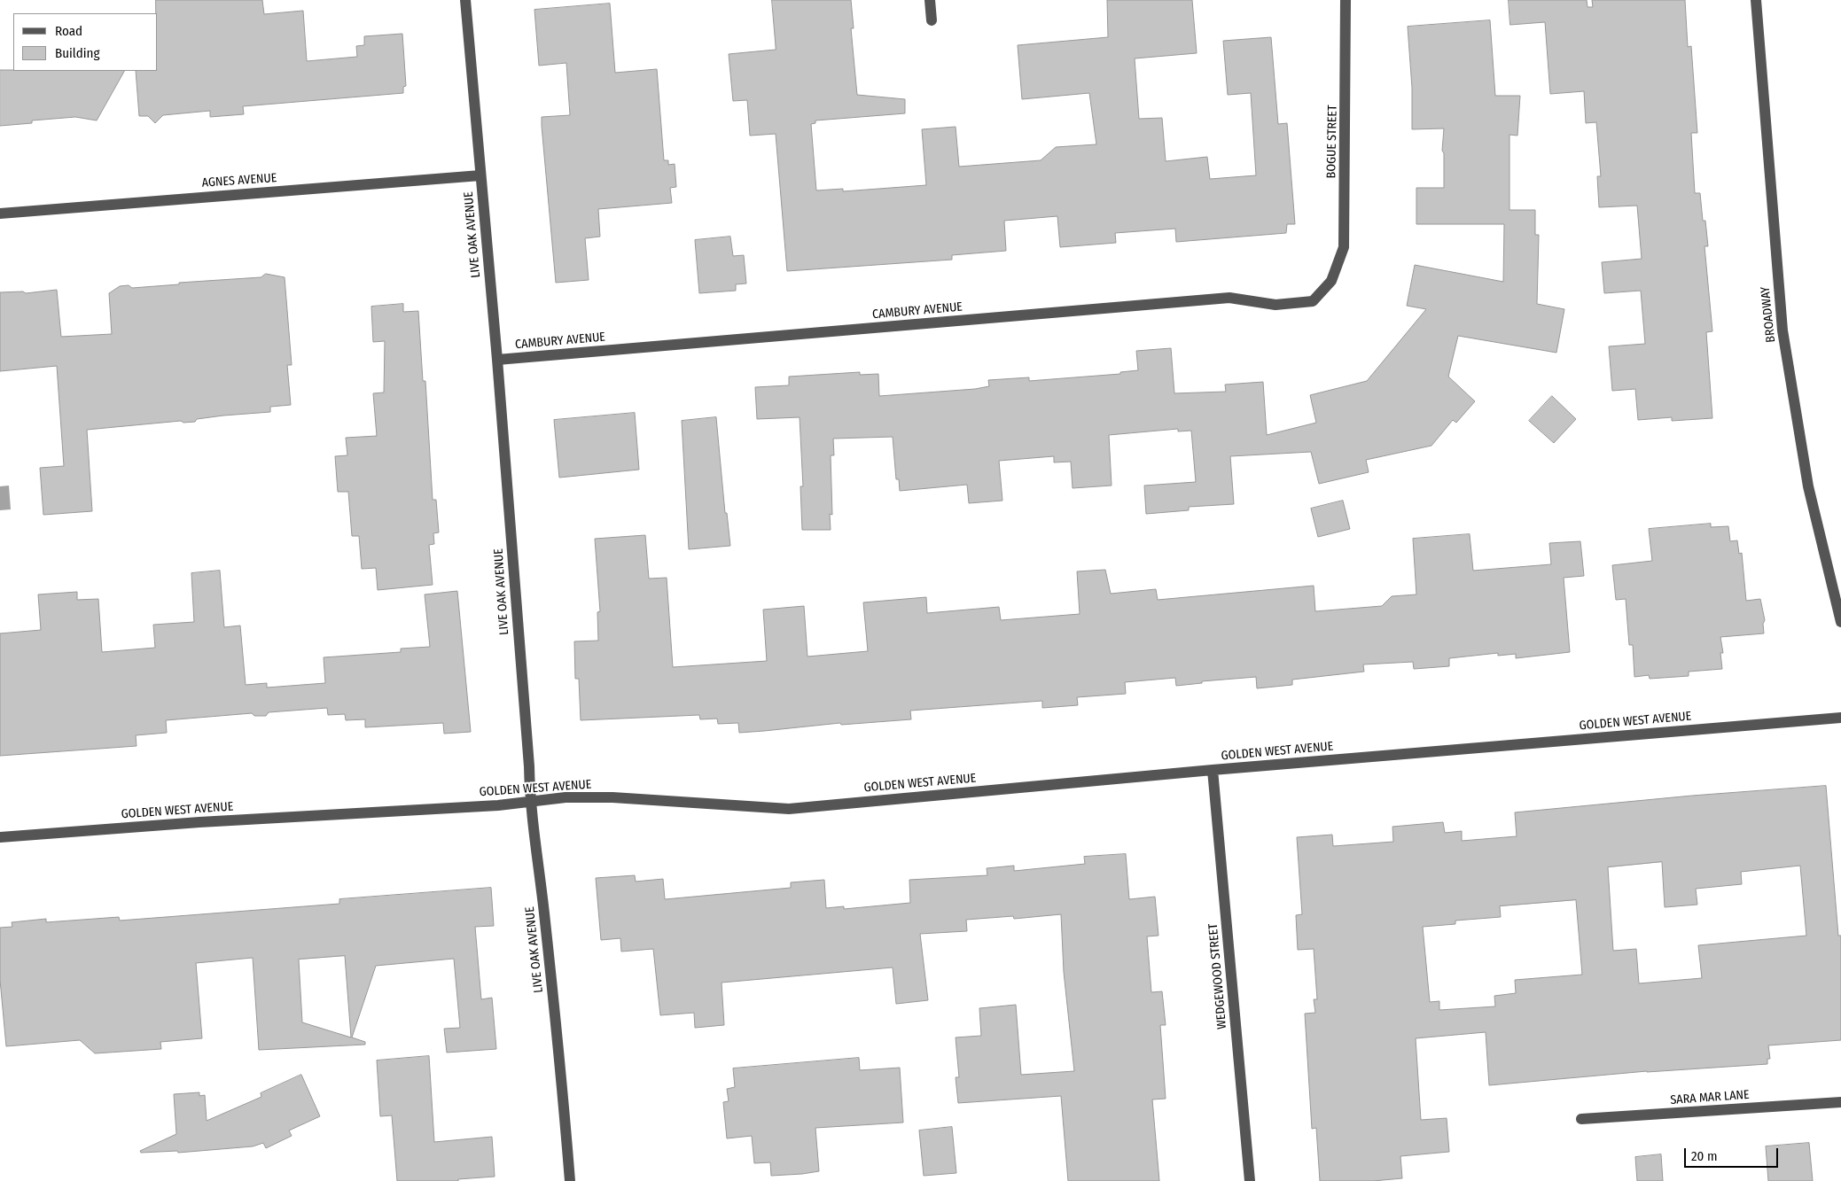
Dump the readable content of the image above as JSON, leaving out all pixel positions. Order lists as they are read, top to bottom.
{
  "streets": {
    "street": [
      "BOGUE STREET",
      "AGNES AVENUE",
      "LIVE OAK AVENUE",
      "CAMBURY AVENUE",
      "BROADWAY",
      "GOLDEN WEST AVENUE",
      "WEDGEWOOD STREET",
      "SARA MAR LANE"
    ]
  },
  "crossings": [
    ["BOGUE STREET", "CAMBURY AVENUE"],
    ["AGNES AVENUE", "LIVE OAK AVENUE"],
    ["LIVE OAK AVENUE", "CAMBURY AVENUE"],
    ["LIVE OAK AVENUE", "GOLDEN WEST AVENUE"],
    ["GOLDEN WEST AVENUE", "WEDGEWOOD STREET"]
  ],
  "legend": ["Road", "Building"],
  "scale_bar": "20 m"
}
